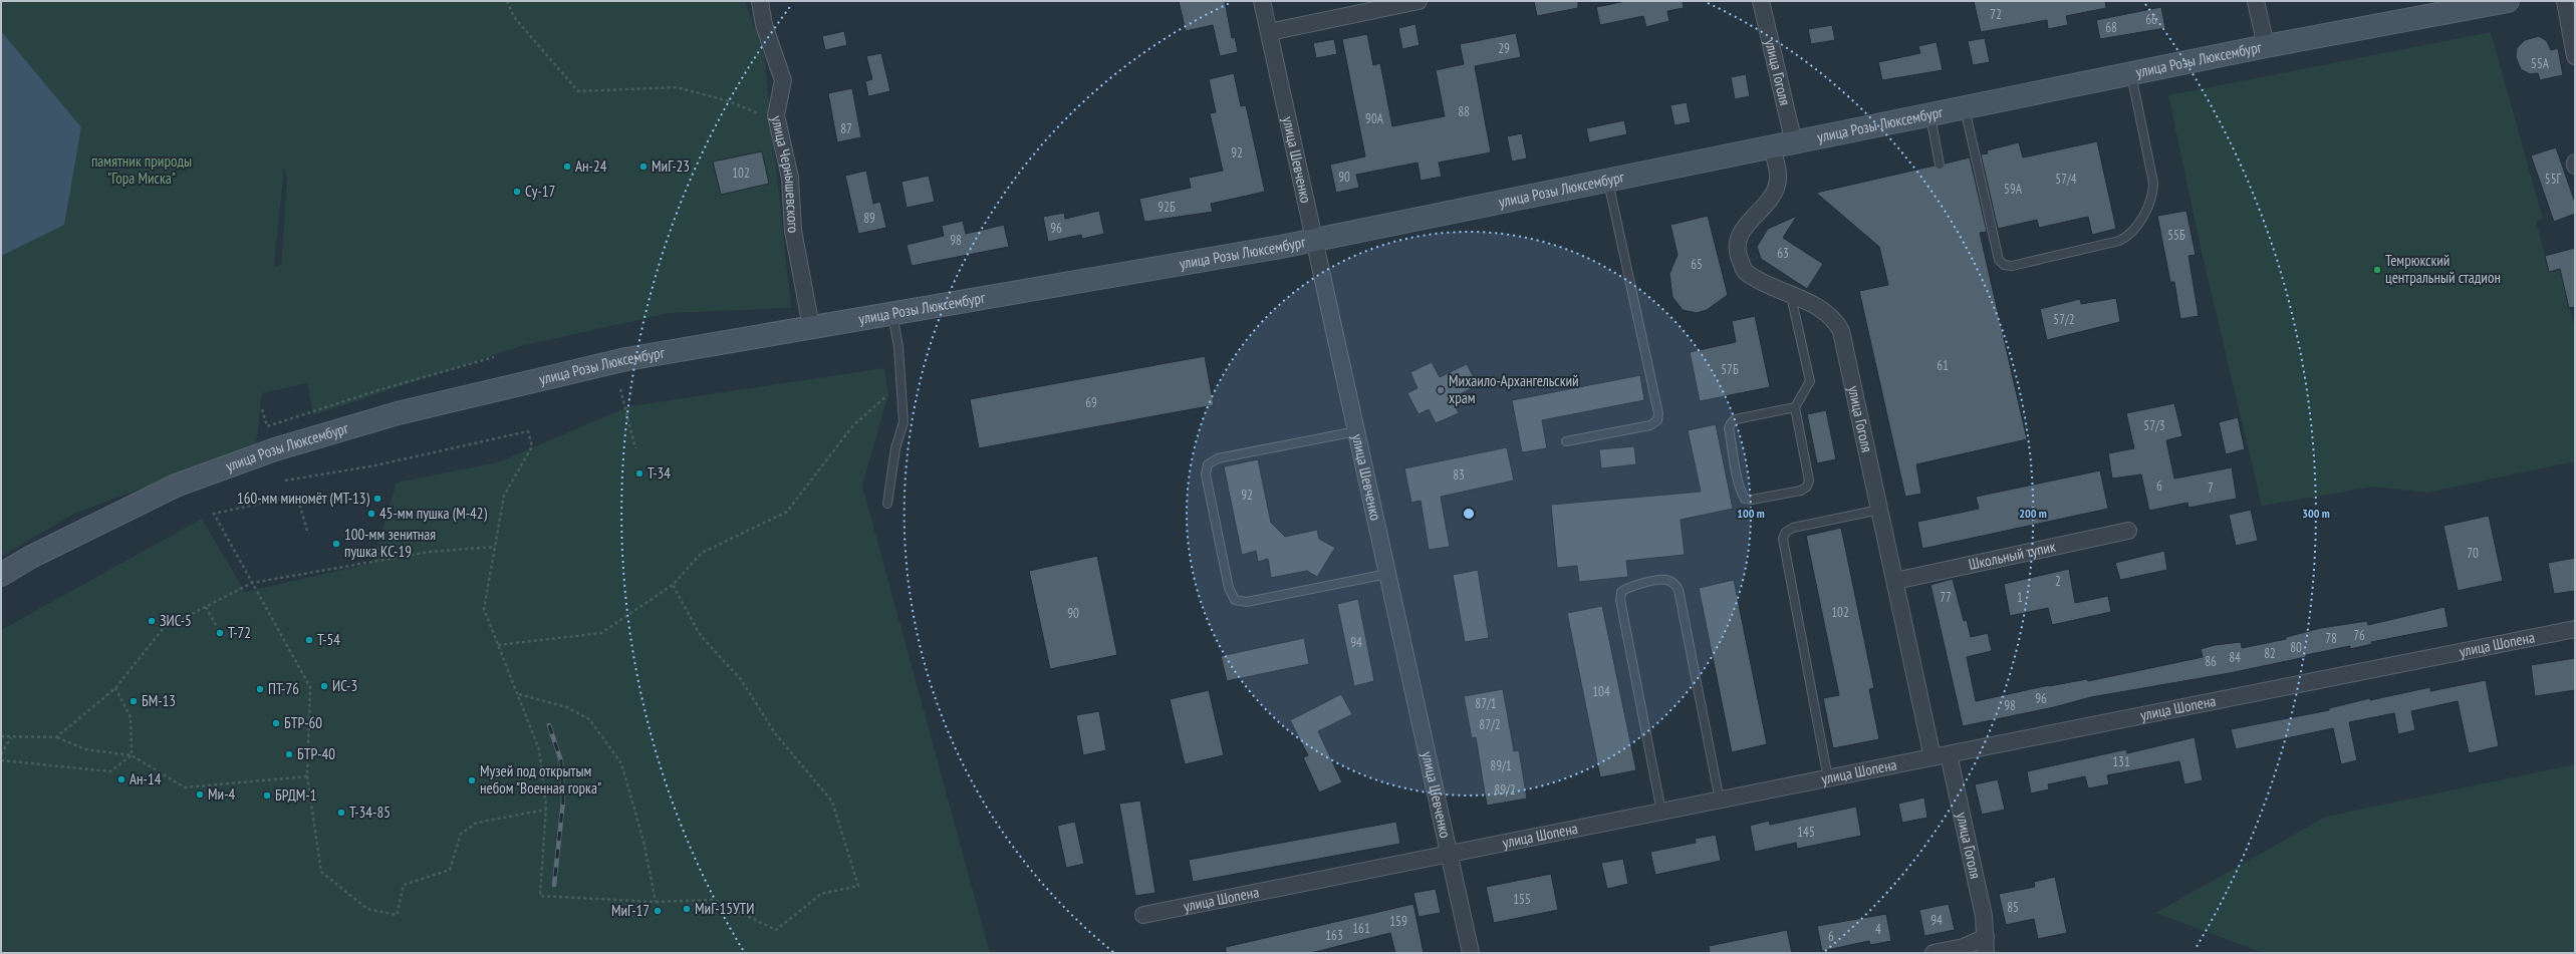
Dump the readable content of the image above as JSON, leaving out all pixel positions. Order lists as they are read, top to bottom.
{
  "streets": {
    "main road": ["улица Розы Люксембург"],
    "street": [
      "улица Гоголя",
      "улица Шевченко",
      "улица Чернышевского",
      "Школьный тупик",
      "улица Шопена"
    ]
  },
  "crossings": [
    ["улица Розы Люксембург", "улица Гоголя"],
    ["улица Розы Люксембург", "улица Шевченко"],
    ["улица Розы Люксембург", "улица Чернышевского"],
    ["улица Гоголя", "Школьный тупик"],
    ["улица Гоголя", "улица Шопена"],
    ["улица Шевченко", "улица Шопена"]
  ],
  "parks": ["памятник природы \"Гора Миска\""],
  "places": [
    "Ан-24",
    "МиГ-23",
    "Су-17",
    "Темрюкский центральный стадион",
    "Михаило-Архангельский храм",
    "Т-34",
    "160-мм миномёт (MT-13)",
    "45-мм пушка (М-42)",
    "100-мм зенитная пушка КС-19",
    "ЗИС-5",
    "Т-72",
    "Т-54",
    "ИС-3",
    "ПТ-76",
    "БМ-13",
    "БТР-60",
    "БТР-40",
    "Ан-14",
    "Музей под открытым небом \"Военная горка\"",
    "Ми-4",
    "БРДМ-1",
    "Т-34-85",
    "МиГ-15УТИ",
    "МиГ-17"
  ],
  "house_numbers": [
    "72",
    "66",
    "68",
    "29",
    "55А",
    "88",
    "90А",
    "87",
    "92",
    "102",
    "90",
    "57/4",
    "55Г",
    "59А",
    "92Б",
    "89",
    "96",
    "55Б",
    "98",
    "63",
    "65",
    "57/2",
    "61",
    "57Б",
    "69",
    "57/3",
    "83",
    "6",
    "7",
    "92",
    "70",
    "2",
    "77",
    "1",
    "102",
    "90",
    "76",
    "78",
    "94",
    "80",
    "82",
    "84",
    "86",
    "104",
    "96",
    "87/1",
    "98",
    "87/2",
    "131",
    "89/1",
    "89/2",
    "145",
    "155",
    "85",
    "94",
    "159",
    "161",
    "4",
    "163",
    "6"
  ],
  "rings": ["100 m", "200 m", "300 m"]
}
